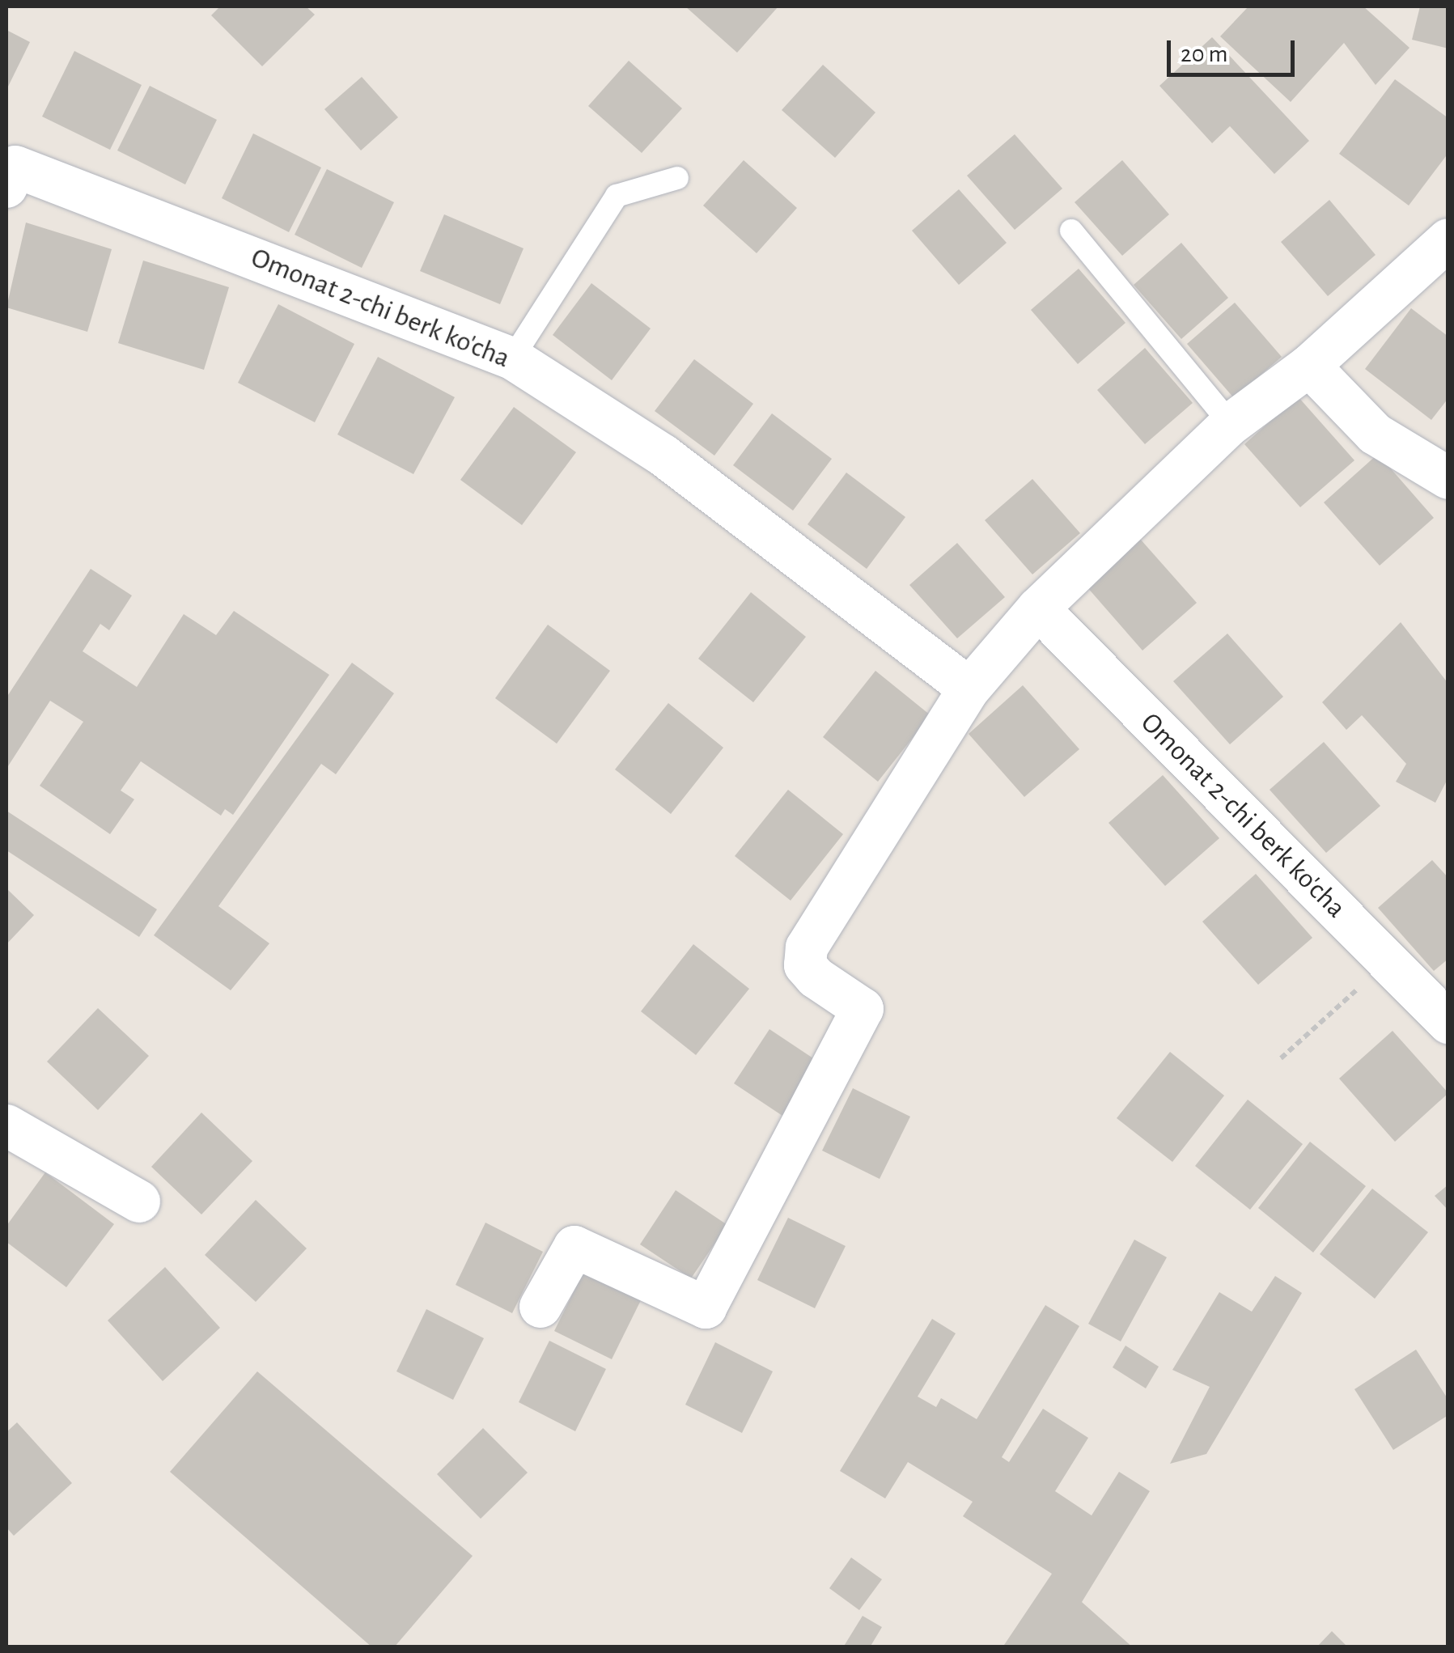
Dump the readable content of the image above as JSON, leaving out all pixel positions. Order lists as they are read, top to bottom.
{
  "streets": {
    "street": ["Omonat 2-chi berk ko'cha"]
  },
  "scale_bar": "20 m"
}
